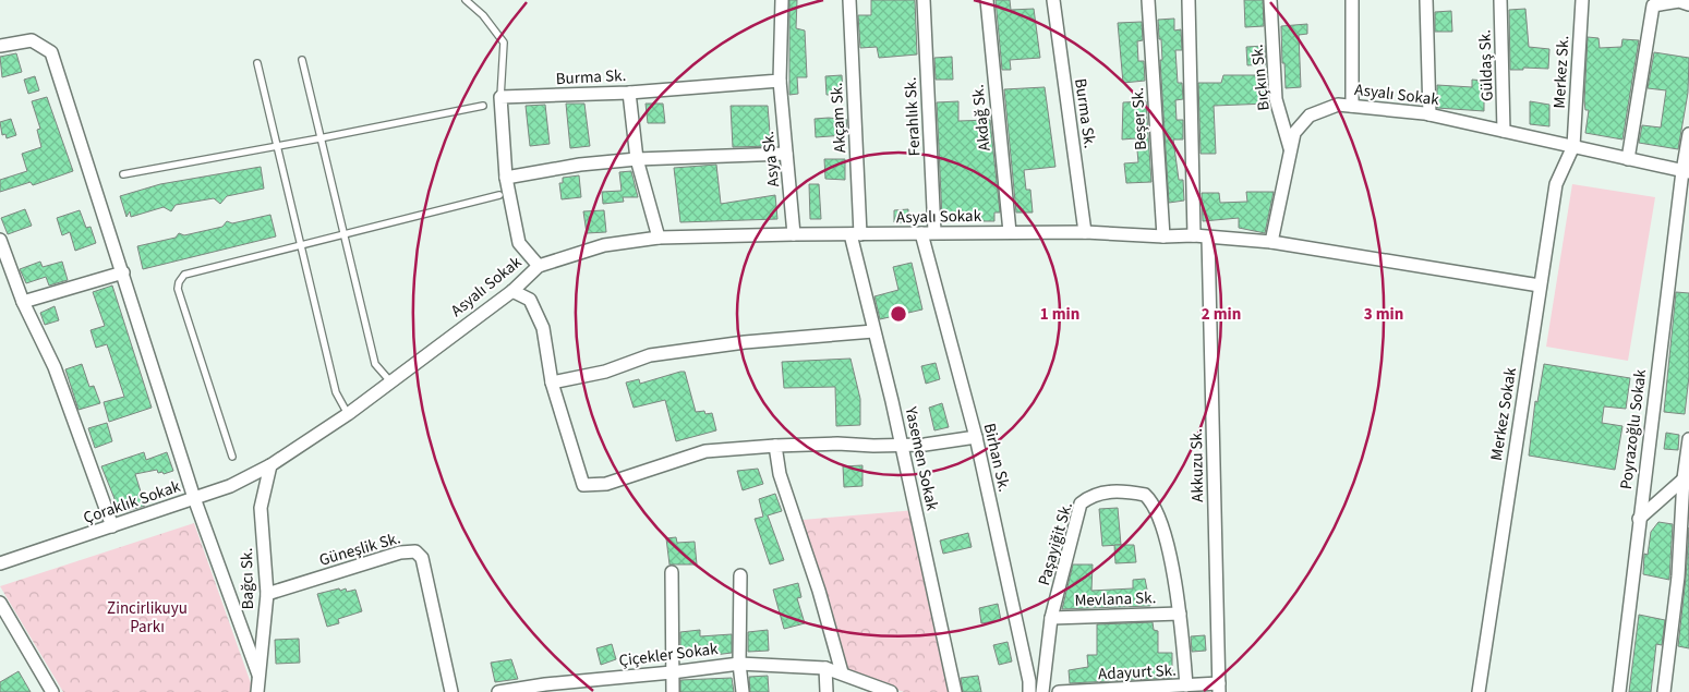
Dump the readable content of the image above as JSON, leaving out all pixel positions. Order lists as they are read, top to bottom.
{
  "streets": {
    "street": [
      "Güldaş Sk.",
      "Merkez Sk.",
      "Burma Sk.",
      "Bıçkın Sk.",
      "Asyalı Sokak",
      "Ferahlık Sk.",
      "Akçam Sk.",
      "Akdağ Sk.",
      "Beşer Sk.",
      "Asya Sk.",
      "Merkez Sokak",
      "Poyrazoğlu Sokak",
      "Birhan Sk.",
      "Yasemen Sokak",
      "Akkuzu Sk.",
      "Çoraklık Sokak",
      "Paşayiğit Sk.",
      "Güneşlik Sk.",
      "Bağcı Sk.",
      "Mevlana Sk.",
      "Çiçekler Sokak",
      "Adayurt Sk."
    ]
  },
  "crossings": [
    ["Güldaş Sk.", "Asyalı Sokak"],
    ["Merkez Sk.", "Asyalı Sokak"],
    ["Merkez Sk.", "Merkez Sokak"],
    ["Burma Sk.", "Asyalı Sokak"],
    ["Burma Sk.", "Asya Sk."],
    ["Bıçkın Sk.", "Asyalı Sokak"],
    ["Asyalı Sokak", "Ferahlık Sk."],
    ["Asyalı Sokak", "Akçam Sk."],
    ["Asyalı Sokak", "Akdağ Sk."],
    ["Asyalı Sokak", "Beşer Sk."],
    ["Asyalı Sokak", "Asya Sk."],
    ["Asyalı Sokak", "Merkez Sokak"],
    ["Asyalı Sokak", "Poyrazoğlu Sokak"],
    ["Asyalı Sokak", "Birhan Sk."],
    ["Asyalı Sokak", "Yasemen Sokak"],
    ["Asyalı Sokak", "Akkuzu Sk."],
    ["Asyalı Sokak", "Çoraklık Sokak"],
    ["Asyalı Sokak", "Bağcı Sk."],
    ["Akçam Sk.", "Yasemen Sokak"],
    ["Akkuzu Sk.", "Adayurt Sk."],
    ["Çoraklık Sokak", "Bağcı Sk."],
    ["Paşayiğit Sk.", "Mevlana Sk."],
    ["Paşayiğit Sk.", "Adayurt Sk."],
    ["Güneşlik Sk.", "Bağcı Sk."]
  ],
  "parks": ["Zincirlikuyu Parkı"],
  "rings": ["1 min", "2 min", "3 min"]
}
